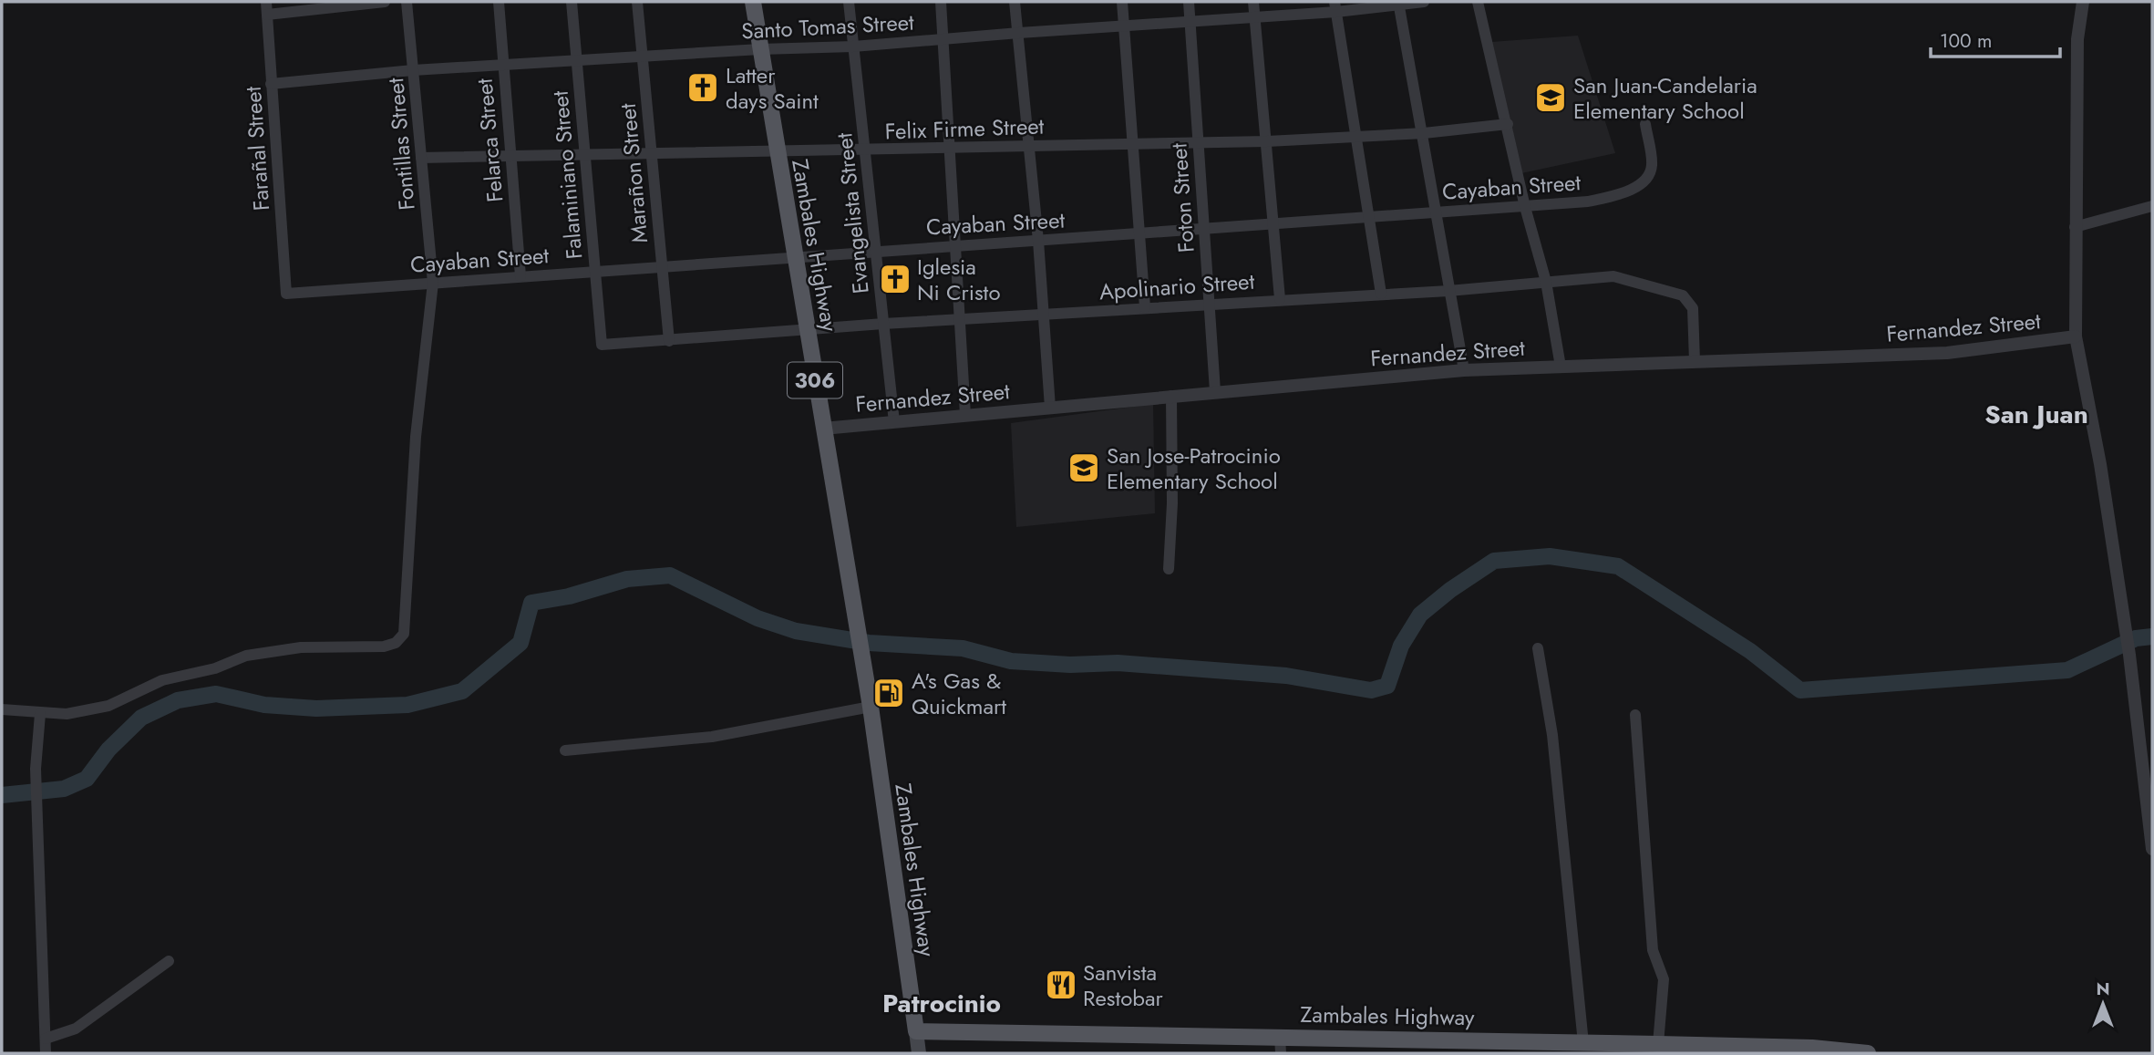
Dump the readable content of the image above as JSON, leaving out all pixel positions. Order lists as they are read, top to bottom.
{
  "streets": {
    "main road": ["Zambales Highway", "306"],
    "street": [
      "Santo Tomas Street",
      "Felix Firme Street",
      "Felarca Street",
      "Fontillas Street",
      "Farañal Street",
      "Marañon Street",
      "Falaminiano Street",
      "Cayaban Street",
      "Foton Street",
      "Evangelista Street",
      "Apolinario Street",
      "Fernandez Street"
    ]
  },
  "crossings": [
    ["Santo Tomas Street", "Felarca Street"],
    ["Santo Tomas Street", "Fontillas Street"],
    ["Santo Tomas Street", "Farañal Street"],
    ["Santo Tomas Street", "Marañon Street"],
    ["Santo Tomas Street", "Falaminiano Street"],
    ["Santo Tomas Street", "Foton Street"],
    ["Santo Tomas Street", "Evangelista Street"],
    ["Santo Tomas Street", "Zambales Highway"],
    ["Felix Firme Street", "Felarca Street"],
    ["Felix Firme Street", "Fontillas Street"],
    ["Felix Firme Street", "Marañon Street"],
    ["Felix Firme Street", "Falaminiano Street"],
    ["Felix Firme Street", "Foton Street"],
    ["Felix Firme Street", "Evangelista Street"],
    ["Felix Firme Street", "Zambales Highway"],
    ["Felarca Street", "Cayaban Street"],
    ["Fontillas Street", "Cayaban Street"],
    ["Farañal Street", "Cayaban Street"],
    ["Marañon Street", "Cayaban Street"],
    ["Marañon Street", "Apolinario Street"],
    ["Falaminiano Street", "Cayaban Street"],
    ["Falaminiano Street", "Apolinario Street"],
    ["Cayaban Street", "Foton Street"],
    ["Cayaban Street", "Evangelista Street"],
    ["Cayaban Street", "Zambales Highway"],
    ["Foton Street", "Apolinario Street"],
    ["Foton Street", "Fernandez Street"],
    ["Evangelista Street", "Apolinario Street"],
    ["Evangelista Street", "Fernandez Street"],
    ["Zambales Highway", "Apolinario Street"],
    ["Zambales Highway", "Fernandez Street"],
    ["Apolinario Street", "Fernandez Street"]
  ],
  "districts": ["San Juan", "Patrocinio"],
  "places": {
    "church": ["Latter days Saint", "Iglesia Ni Cristo"],
    "school or university": ["San Juan-Candelaria Elementary School", "San Jose-Patrocinio Elementary School"],
    "fuel station": ["A's Gas & Quickmart"],
    "restaurant": ["Sanvista Restobar"]
  },
  "scale_bar": "100 m",
  "north": "top"
}
